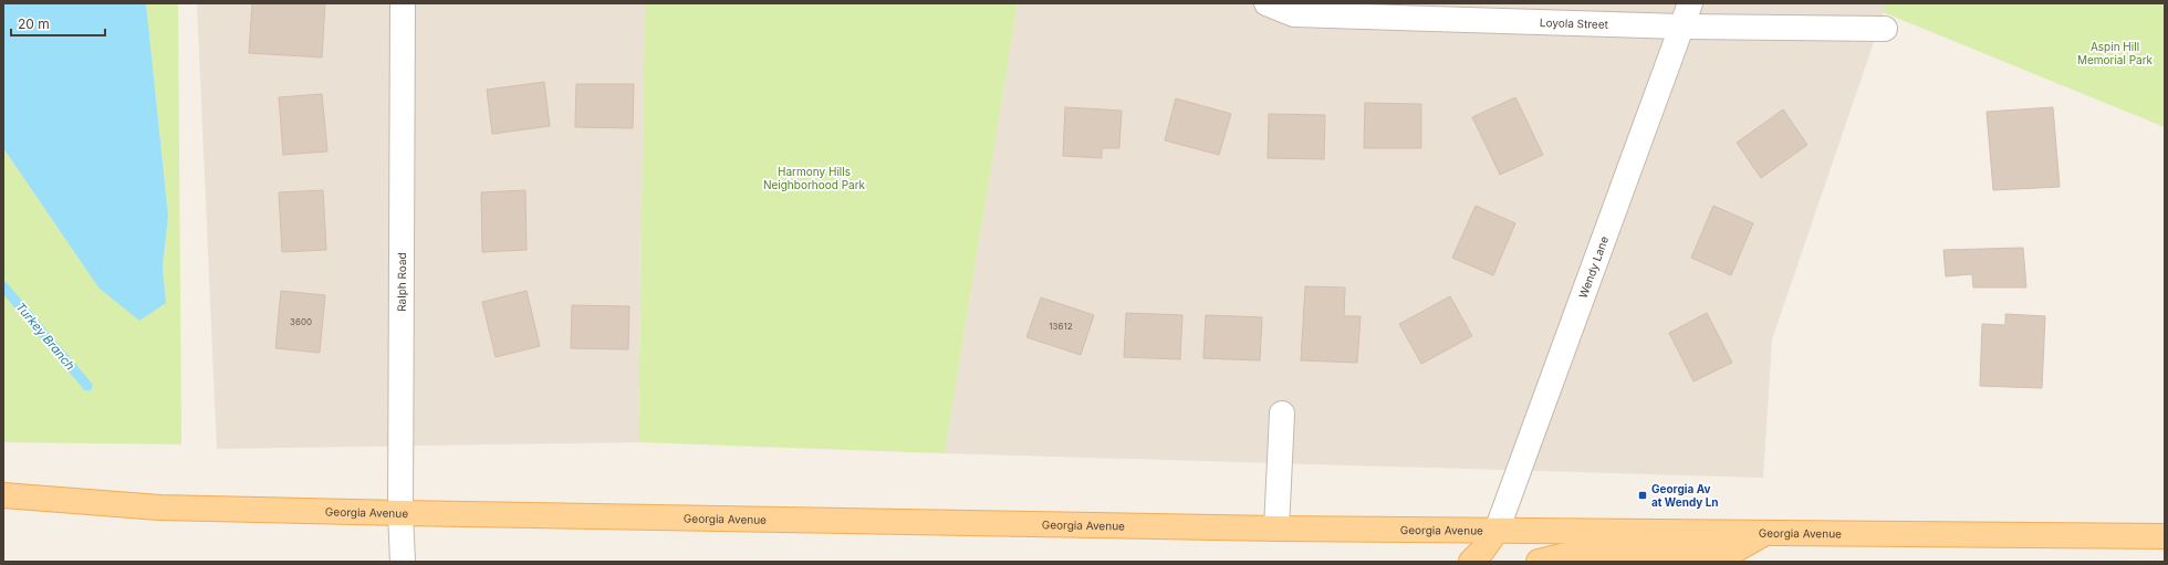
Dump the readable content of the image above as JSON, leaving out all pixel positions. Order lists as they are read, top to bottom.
{
  "streets": {
    "main road": ["Georgia Avenue"],
    "street": ["Loyola Street", "Wendy Lane", "Ralph Road"]
  },
  "crossings": [
    ["Loyola Street", "Wendy Lane"],
    ["Wendy Lane", "Georgia Avenue"],
    ["Ralph Road", "Georgia Avenue"]
  ],
  "water": ["Turkey Branch"],
  "parks": ["Aspin Hill Memorial Park", "Harmony Hills Neighborhood Park"],
  "places": {
    "transit": ["Georgia Av at Wendy Ln"]
  },
  "house_numbers": ["3600", "13612"],
  "scale_bar": "20 m"
}
